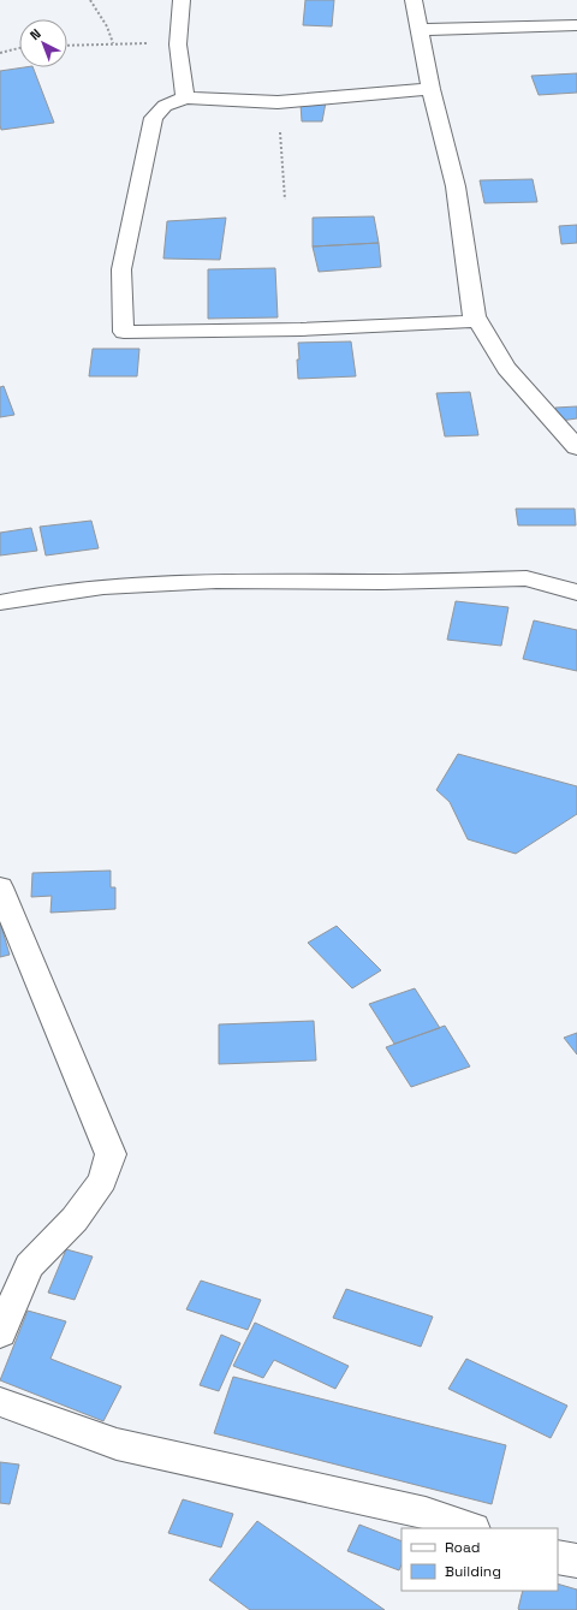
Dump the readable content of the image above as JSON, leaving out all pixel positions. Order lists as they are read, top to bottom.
{
  "legend": ["Road", "Building"],
  "north": "top left"
}
